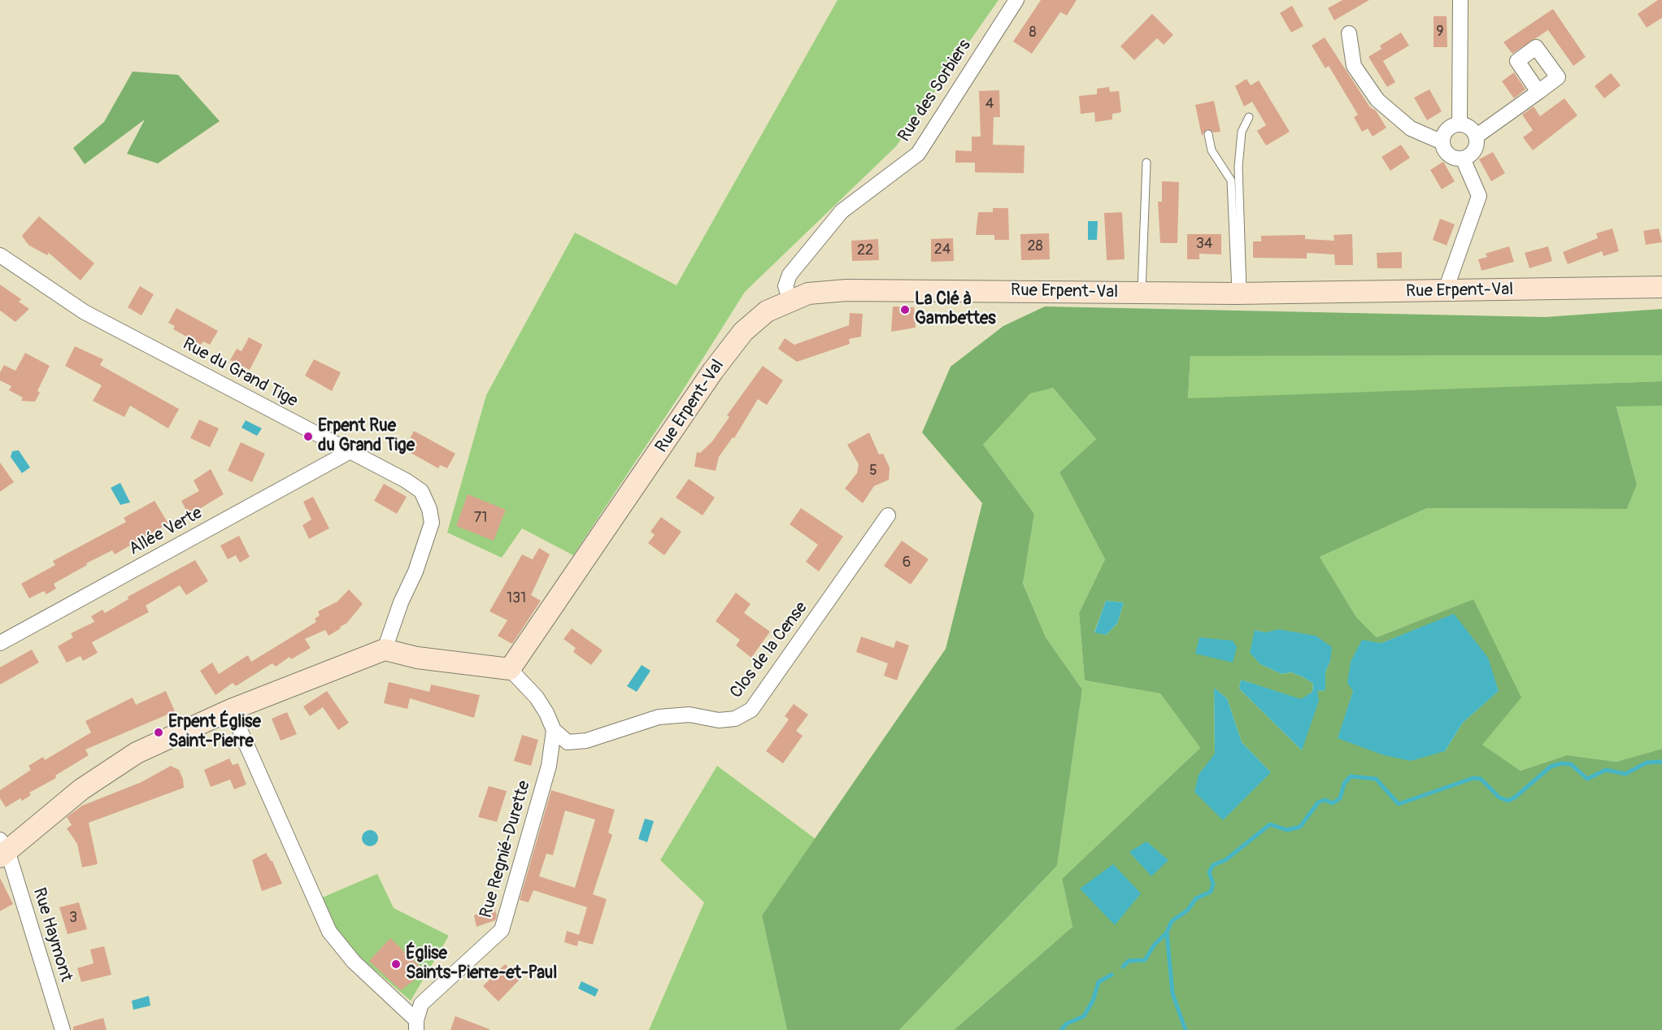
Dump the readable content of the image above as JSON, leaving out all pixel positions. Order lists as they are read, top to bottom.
{
  "streets": {
    "street": [
      "Rue des Sorbiers",
      "Rue Erpent-Val",
      "Rue du Grand Tige",
      "Allée Verte",
      "Clos de la Cense",
      "Rue Regnié-Durette",
      "Rue Haymont"
    ]
  },
  "crossings": [
    ["Rue des Sorbiers", "Rue Erpent-Val"],
    ["Rue du Grand Tige", "Allée Verte"],
    ["Clos de la Cense", "Rue Regnié-Durette"]
  ],
  "places": [
    "La Clé à Gambettes",
    "Erpent Rue du Grand Tige",
    "Erpent Église Saint-Pierre",
    "Église Saints-Pierre-et-Paul"
  ],
  "house_numbers": [
    "9",
    "8",
    "4",
    "34",
    "28",
    "24",
    "22",
    "5",
    "71",
    "6",
    "131",
    "3"
  ]
}
